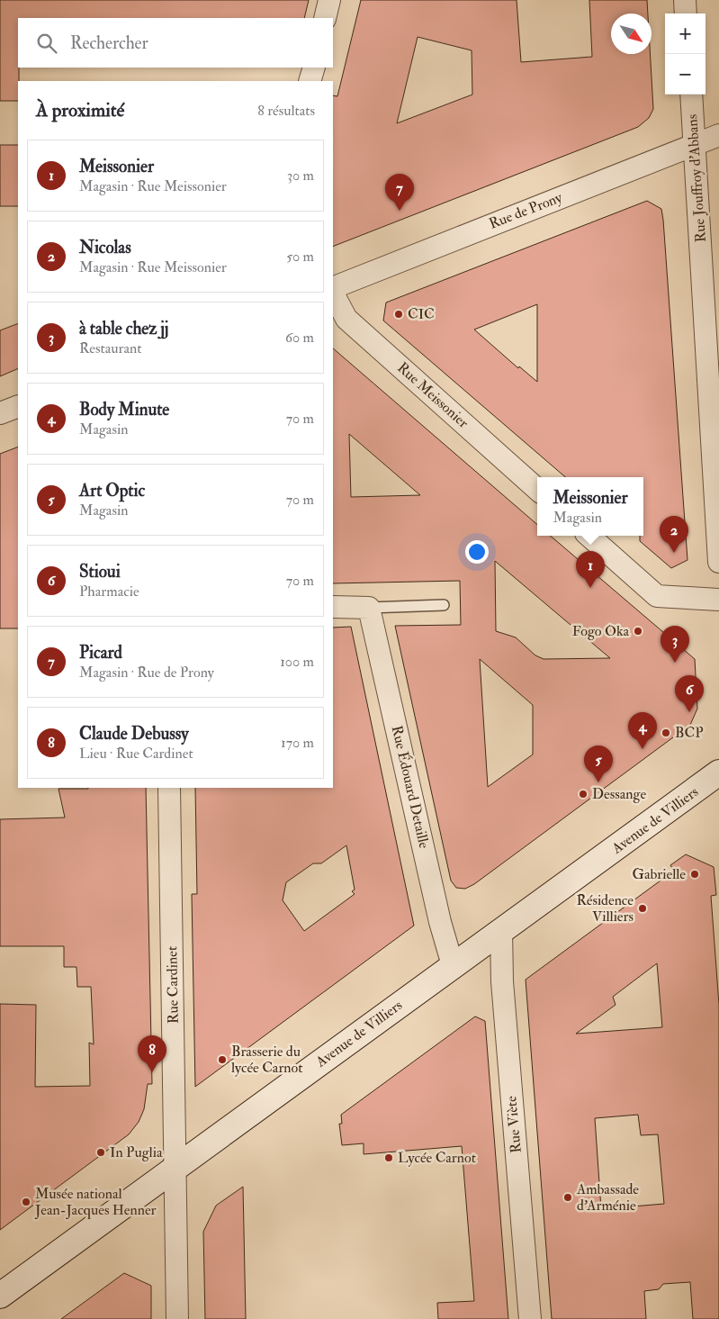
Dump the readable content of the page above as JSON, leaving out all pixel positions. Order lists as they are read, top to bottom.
{
  "streets": {
    "main road": ["Avenue de Villiers"],
    "street": [
      "Rue Jouffroy d'Abbans",
      "Rue de Prony",
      "Rue Meissonier",
      "Rue Édouard Detaille",
      "Rue Cardinet",
      "Rue Viète"
    ]
  },
  "crossings": [
    ["Rue Jouffroy d'Abbans", "Rue de Prony"],
    ["Rue Édouard Detaille", "Avenue de Villiers"],
    ["Avenue de Villiers", "Rue Cardinet"],
    ["Avenue de Villiers", "Rue Viète"]
  ],
  "places": [
    "CIC",
    "Fogo Oka",
    "BCP",
    "Dessange",
    "Gabrielle",
    "Résidence Villiers",
    "Brasserie du lycée Carnot",
    "In Puglia",
    "Lycée Carnot",
    "Ambassade d'Arménie",
    "Musée national Jean-Jacques Henner"
  ],
  "north": "bottom right",
  "page": {
    "map_buttons": ["+", "−"],
    "search": "Rechercher",
    "heading": ["À proximité", "8 résultats"],
    "list": [
      {
        "mark": "1",
        "name": "Meissonier",
        "note": "Magasin · Rue Meissonier",
        "value": "30 m"
      },
      {
        "mark": "2",
        "name": "Nicolas",
        "note": "Magasin · Rue Meissonier",
        "value": "50 m"
      },
      {
        "mark": "3",
        "name": "à table chez jj",
        "note": "Restaurant",
        "value": "60 m"
      },
      {
        "mark": "4",
        "name": "Body Minute",
        "note": "Magasin",
        "value": "70 m"
      },
      {
        "mark": "5",
        "name": "Art Optic",
        "note": "Magasin",
        "value": "70 m"
      },
      {
        "mark": "6",
        "name": "Stioui",
        "note": "Pharmacie",
        "value": "70 m"
      },
      {
        "mark": "7",
        "name": "Picard",
        "note": "Magasin · Rue de Prony",
        "value": "100 m"
      },
      {
        "mark": "8",
        "name": "Claude Debussy",
        "note": "Lieu · Rue Cardinet",
        "value": "170 m"
      }
    ],
    "pins": [
      "7",
      "2",
      "1",
      "3",
      "6",
      "4",
      "5",
      "8"
    ],
    "popup": ["Meissonier", "Magasin"]
  }
}
